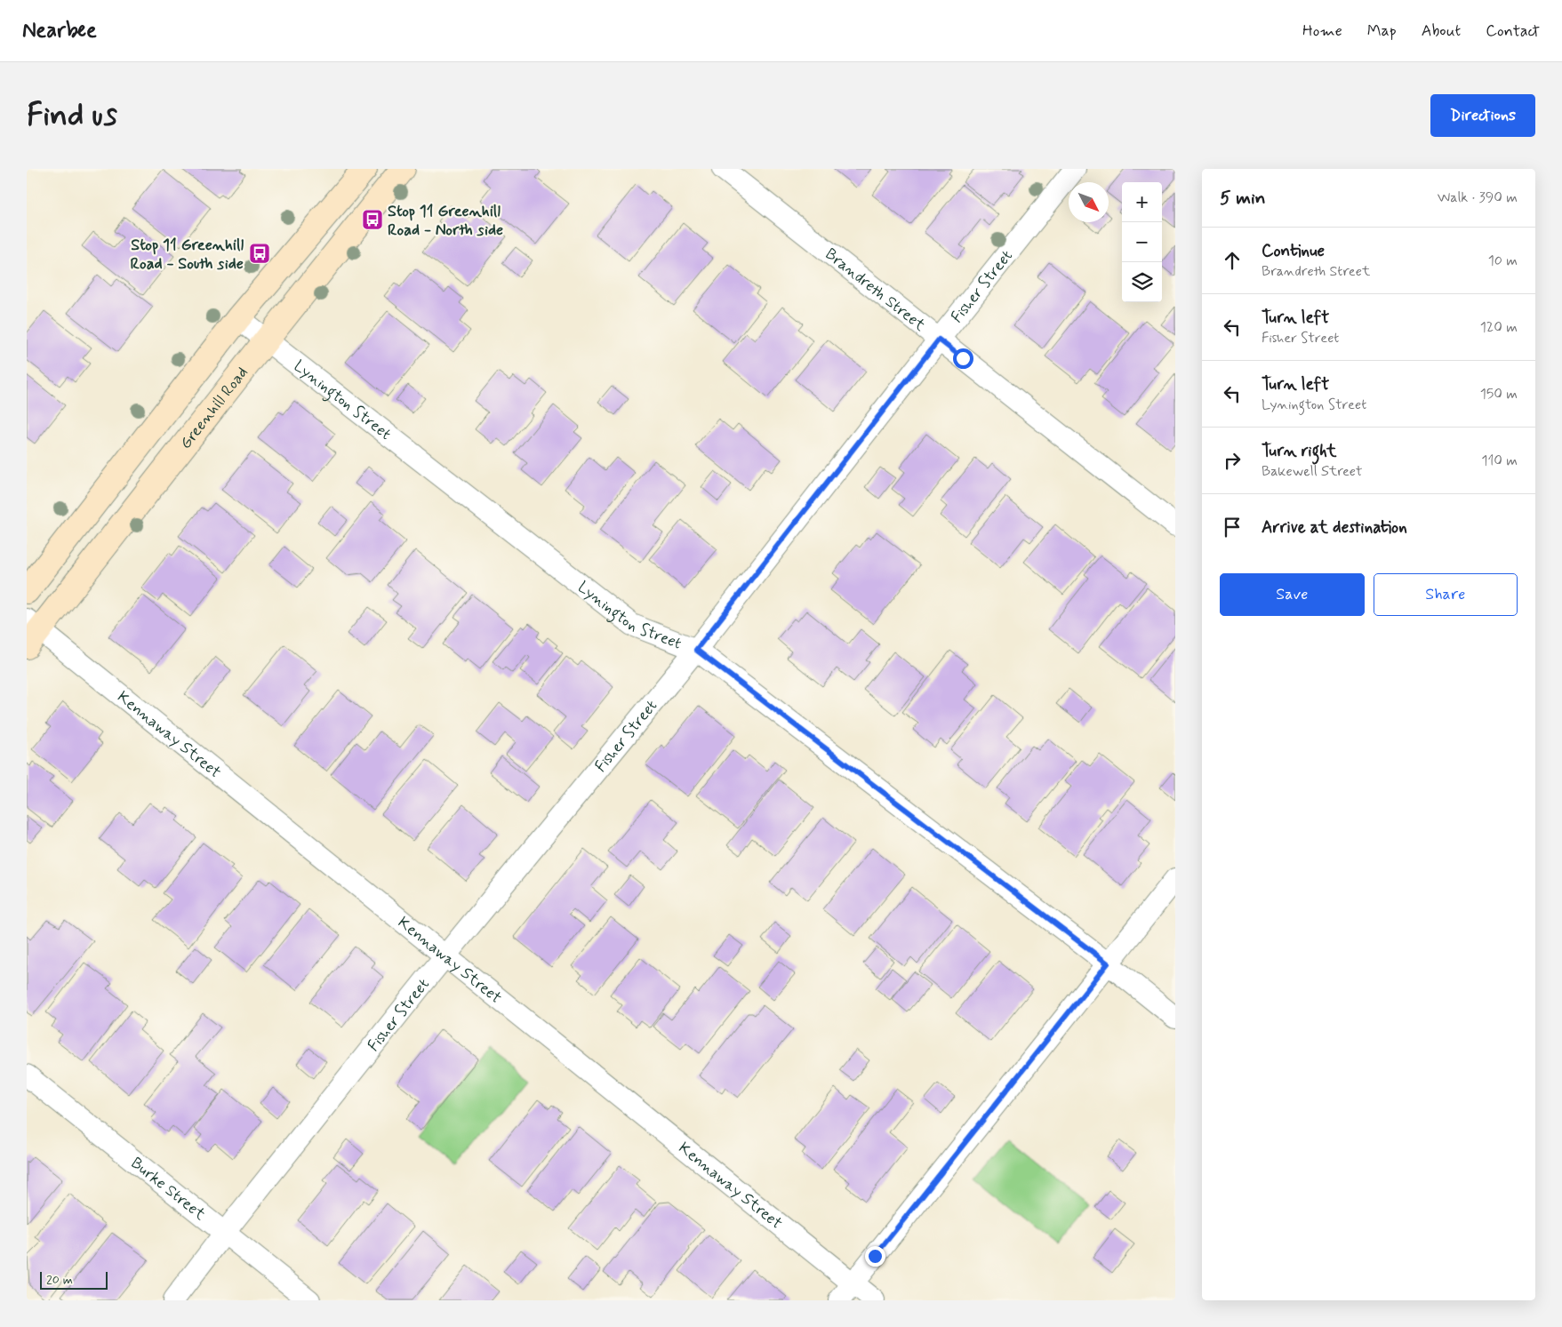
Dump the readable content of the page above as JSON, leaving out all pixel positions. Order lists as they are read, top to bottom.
{
  "streets": {
    "main road": ["Greenhill Road"],
    "street": [
      "Fisher Street",
      "Brandreth Street",
      "Lynington Street",
      "Kennaway Street",
      "Burke Street"
    ]
  },
  "crossings": [
    ["Fisher Street", "Brandreth Street"],
    ["Fisher Street", "Lynington Street"],
    ["Fisher Street", "Kennaway Street"],
    ["Fisher Street", "Burke Street"],
    ["Lynington Street", "Greenhill Road"],
    ["Greenhill Road", "Kennaway Street"]
  ],
  "places": {
    "bus stop": ["Stop 11 Greenhill Road - North side", "Stop 11 Greenhill Road - South side"]
  },
  "scale_bar": "20 m",
  "north": "bottom right",
  "page": {
    "header": "Nearbee",
    "nav": [
      "Home",
      "Map",
      "About",
      "Contact"
    ],
    "buttons": [
      "Directions",
      ["Save", "Share"]
    ],
    "title": "Find us",
    "heading": ["5 min", "Walk · 390 m"],
    "map_buttons": ["+", "−"],
    "list": [
      ["Continue", "Brandreth Street", "10 m"],
      ["Turn left", "Fisher Street", "120 m"],
      ["Turn left", "Lynington Street", "150 m"],
      ["Turn right", "Bakewell Street", "110 m"],
      "Arrive at destination"
    ],
    "scale": "20 m"
  }
}
